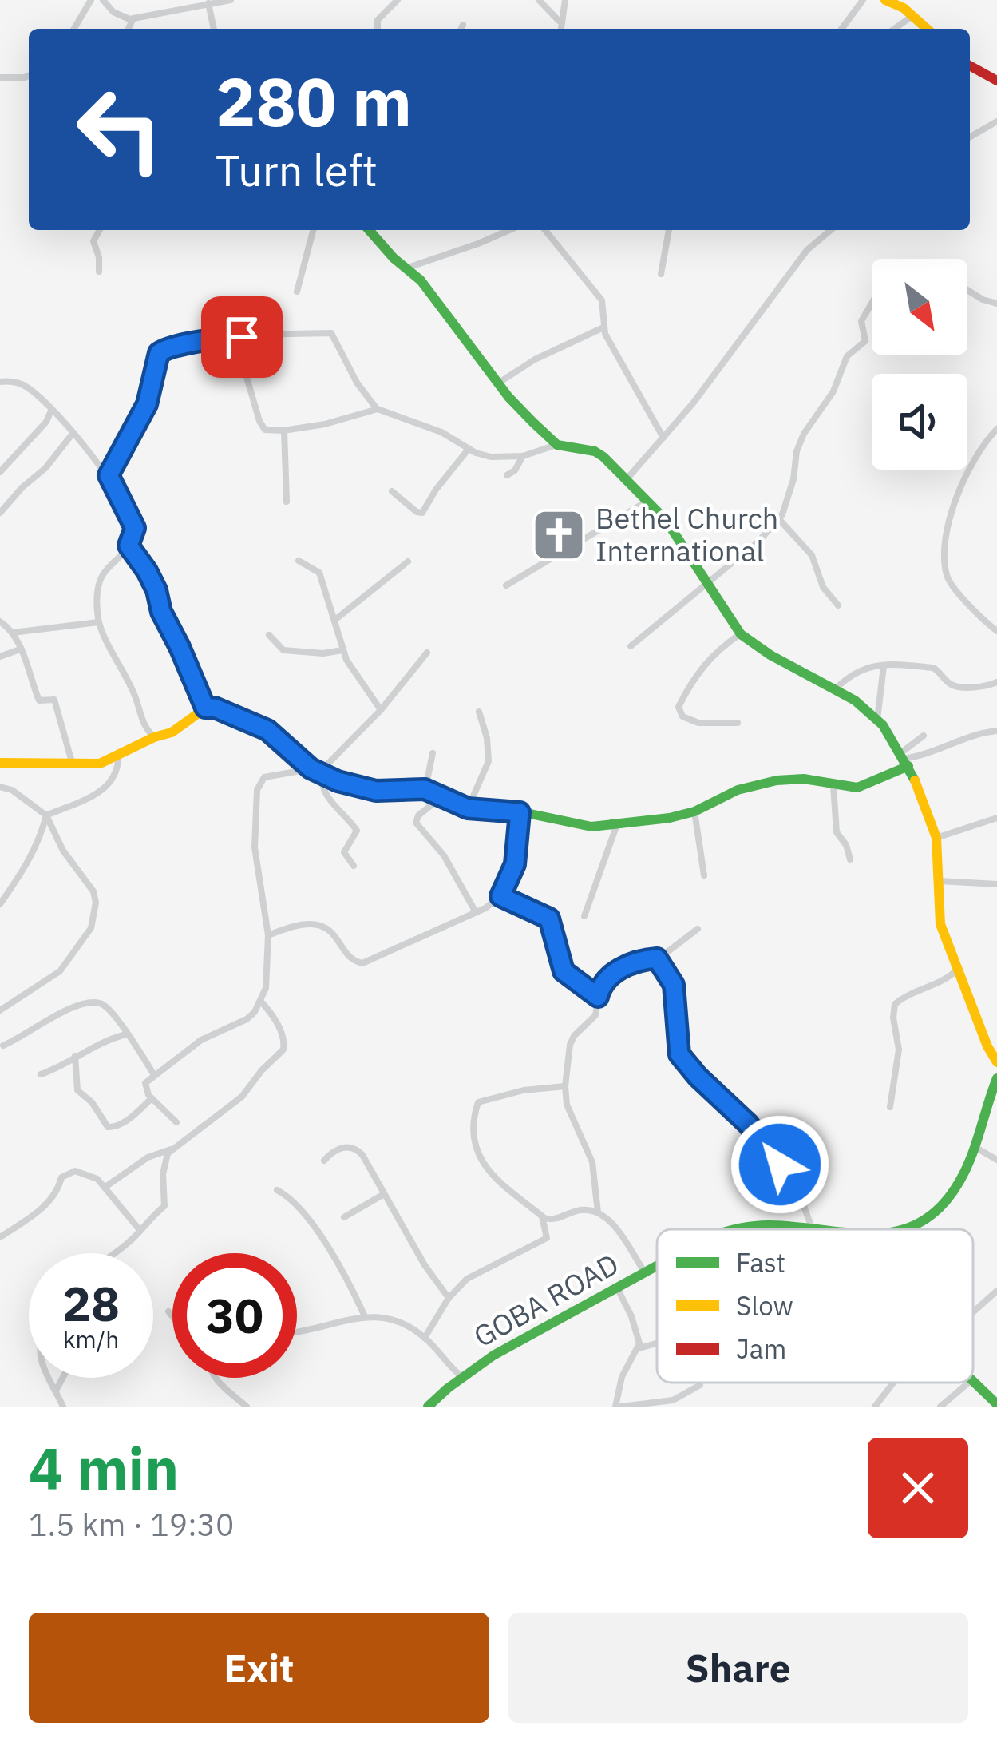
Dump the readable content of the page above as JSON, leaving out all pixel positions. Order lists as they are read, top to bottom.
{
  "streets": {
    "street": ["GOBA ROAD"]
  },
  "places": {
    "church": ["Bethel Church International"]
  },
  "legend": ["Fast", "Slow", "Jam"],
  "north": "bottom right",
  "page": {
    "turn": ["280 m", "Turn left"],
    "speed": "28 km/h",
    "limit": "30",
    "heading": ["4 min", "1.5 km · 19:30"],
    "buttons": ["Exit", "Share"]
  }
}
